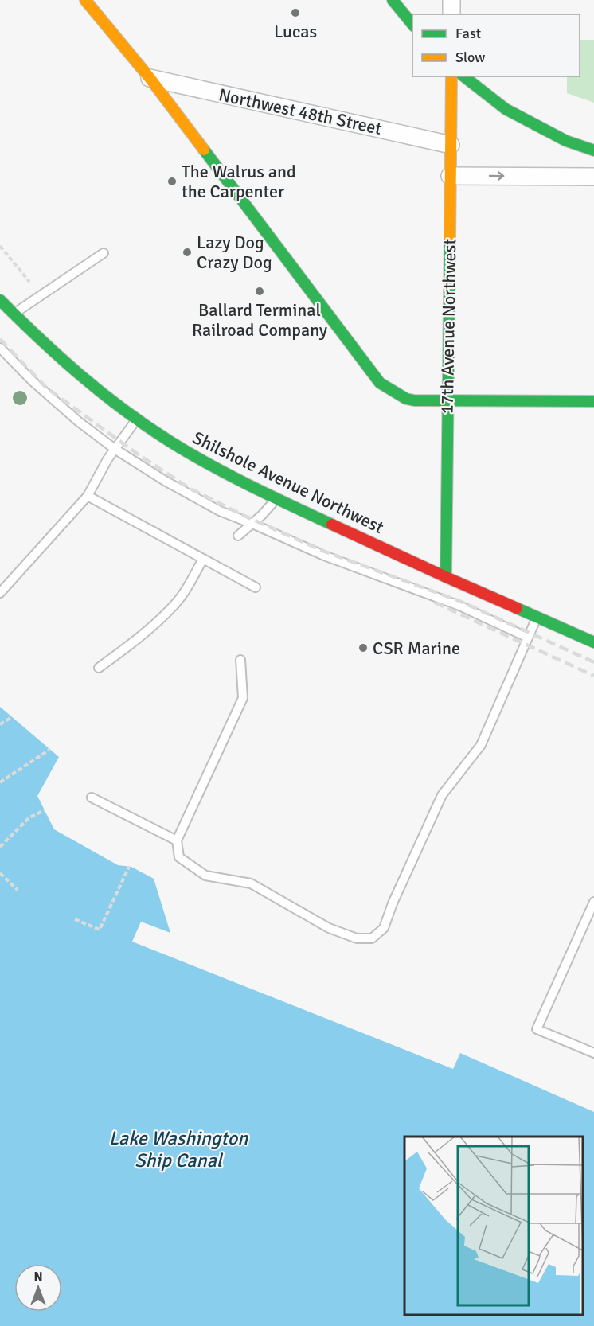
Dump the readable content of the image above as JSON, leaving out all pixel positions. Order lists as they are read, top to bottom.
{
  "streets": {
    "street": ["Northwest 48th Street", "17th Avenue Northwest", "Shilshole Avenue Northwest"]
  },
  "crossings": [
    ["Northwest 48th Street", "17th Avenue Northwest"],
    ["17th Avenue Northwest", "Shilshole Avenue Northwest"]
  ],
  "water": ["Lake Washington Ship Canal"],
  "places": [
    "Lucas",
    "The Walrus and the Carpenter",
    "Lazy Dog Crazy Dog",
    "Ballard Terminal Railroad Company",
    "CSR Marine"
  ],
  "legend": ["Fast", "Slow"],
  "north": "top"
}
